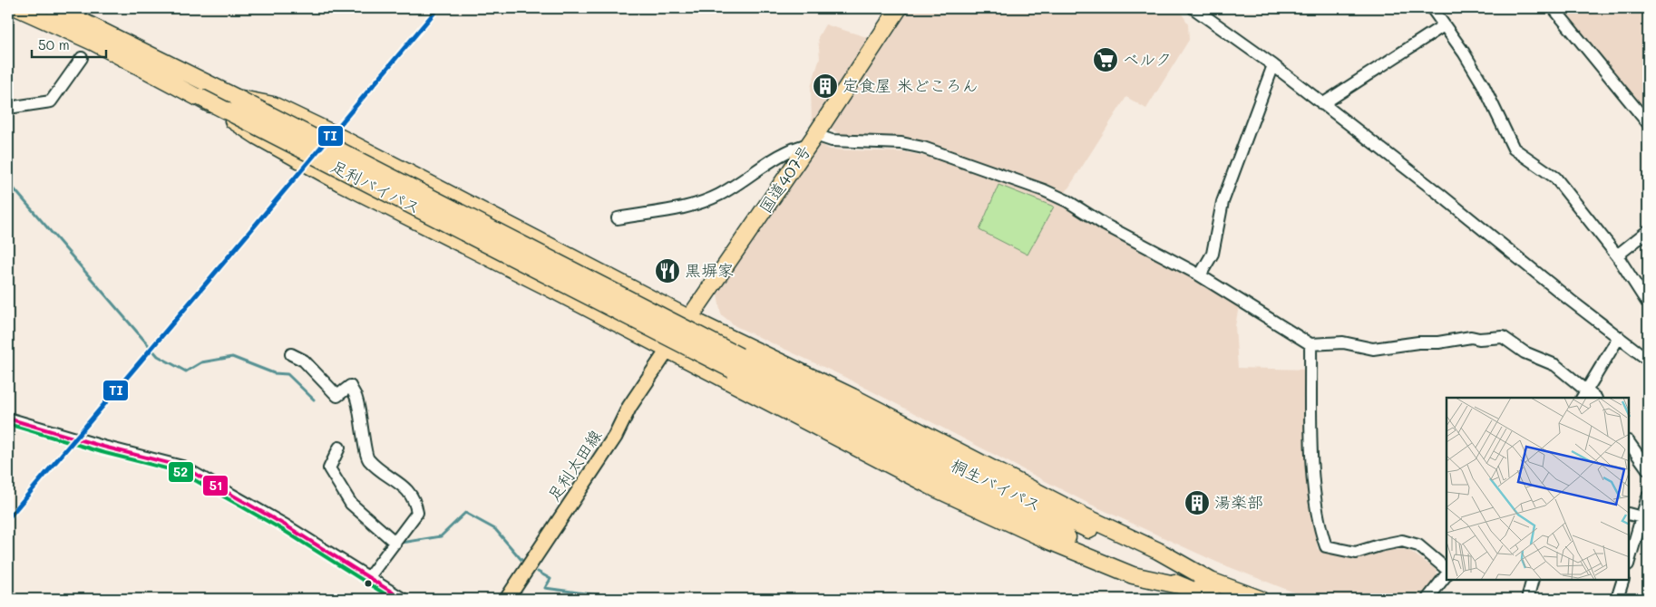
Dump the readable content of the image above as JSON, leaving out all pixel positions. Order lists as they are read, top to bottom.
{
  "streets": {
    "highway": ["国道407号", "足利バイパス", "桐生バイパス"],
    "main road": ["足利太田線"]
  },
  "crossings": [
    ["国道407号", "足利太田線"],
    ["足利バイパス", "桐生バイパス"]
  ],
  "places": {
    "supermarket": ["ベルク"],
    "building": ["定食屋 米どころん", "湯楽部"],
    "restaurant": ["黒塀家"]
  },
  "lines": ["transit line TI", "transit line 51", "transit line 52"],
  "scale_bar": "50 m"
}
